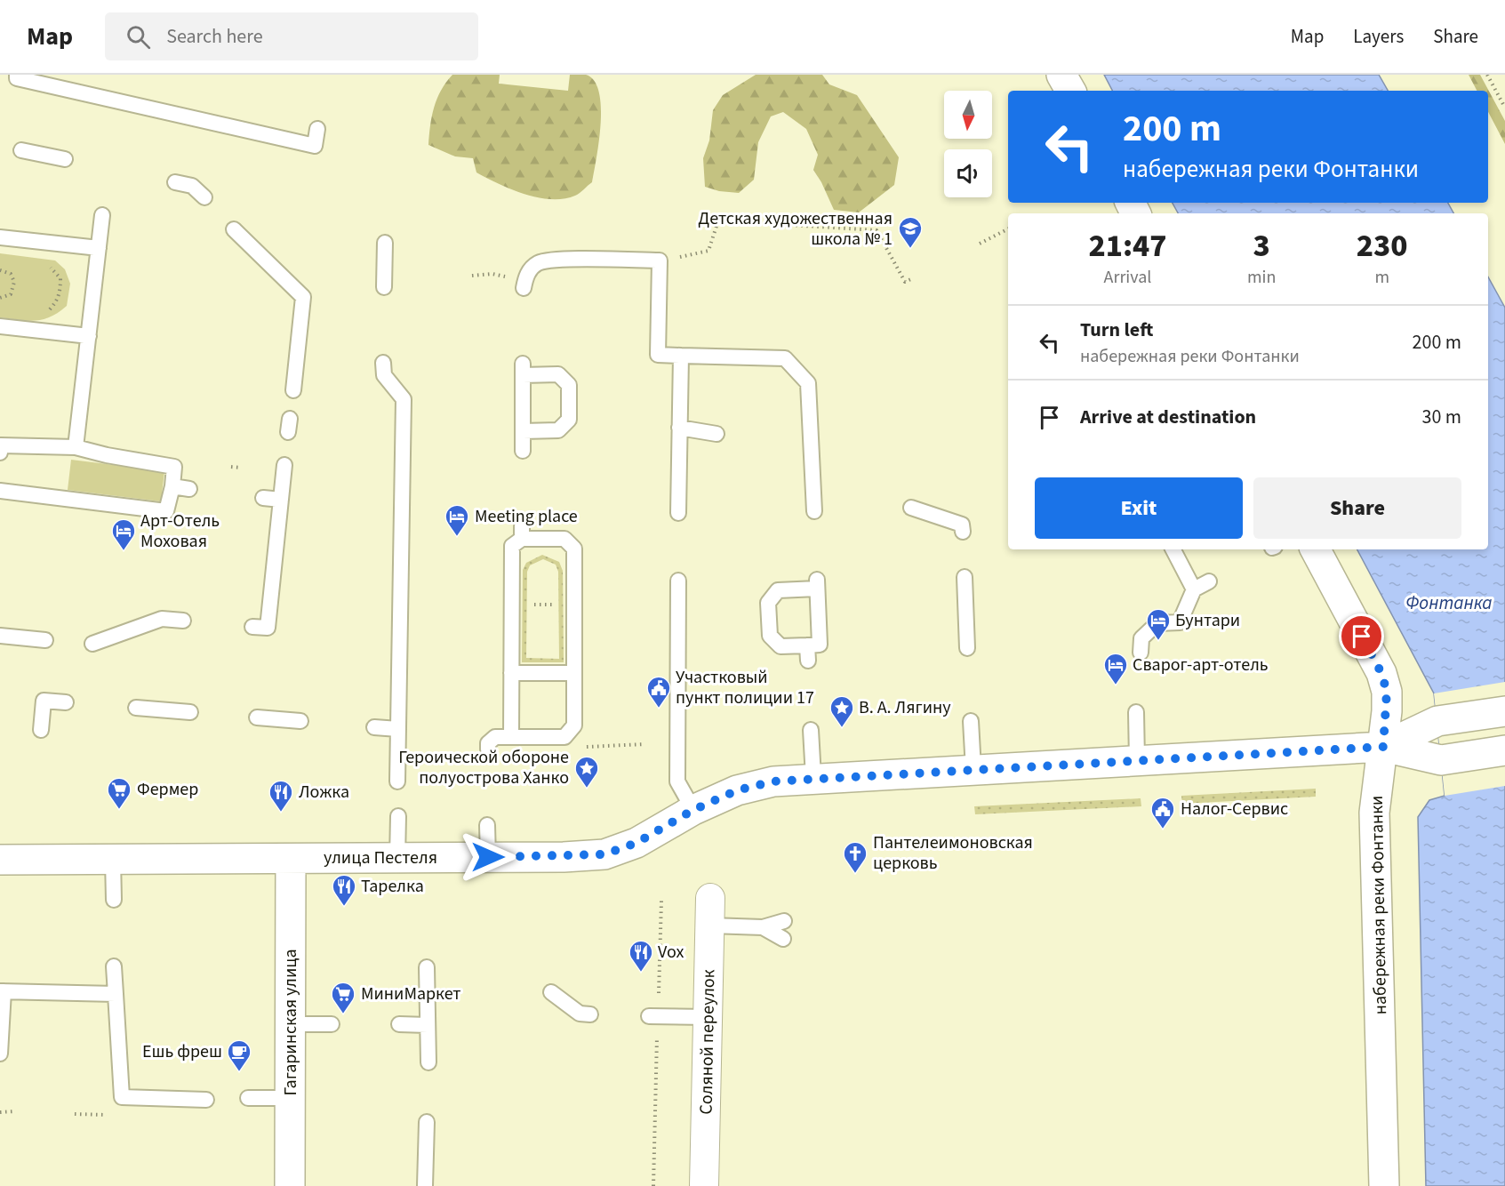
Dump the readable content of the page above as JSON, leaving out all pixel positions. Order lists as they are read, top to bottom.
{
  "streets": {
    "street": [
      "улица Пестеля",
      "набережная реки Фонтанки",
      "Гагаринская улица",
      "Соляной переулок"
    ]
  },
  "crossings": [
    ["улица Пестеля", "набережная реки Фонтанки"],
    ["улица Пестеля", "Гагаринская улица"]
  ],
  "water": ["Фонтанка"],
  "places": {
    "school or university": ["Детская художественная школа № 1"],
    "hotel": [
      "Meeting place",
      "Арт-Отель Моховая",
      "Бунтари",
      "Сварог-арт-отель"
    ],
    "public building": ["Участковый пункт полиции 17", "Налог-Сервис"],
    "place": ["В. А. Лягину", "Героической обороне полуострова Ханко"],
    "supermarket": ["Фермер", "МиниМаркет"],
    "restaurant": ["Ложка", "Тарелка", "Vox"],
    "church": ["Пантелеимоновская церковь"],
    "cafe": ["Ешь фреш"]
  },
  "north": "bottom",
  "page": {
    "header": "Map",
    "search": "Search here",
    "nav": ["Map", "Layers", "Share"],
    "turn": ["200 m", "набережная реки Фонтанки"],
    "eta": [
      "21:47",
      "Arrival",
      "3",
      "min",
      "230",
      "m"
    ],
    "list": [
      {
        "name": "Turn left",
        "note": "набережная реки Фонтанки",
        "value": "200 m"
      },
      {
        "name": "Arrive at destination",
        "value": "30 m"
      }
    ],
    "buttons": ["Exit", "Share"]
  }
}
